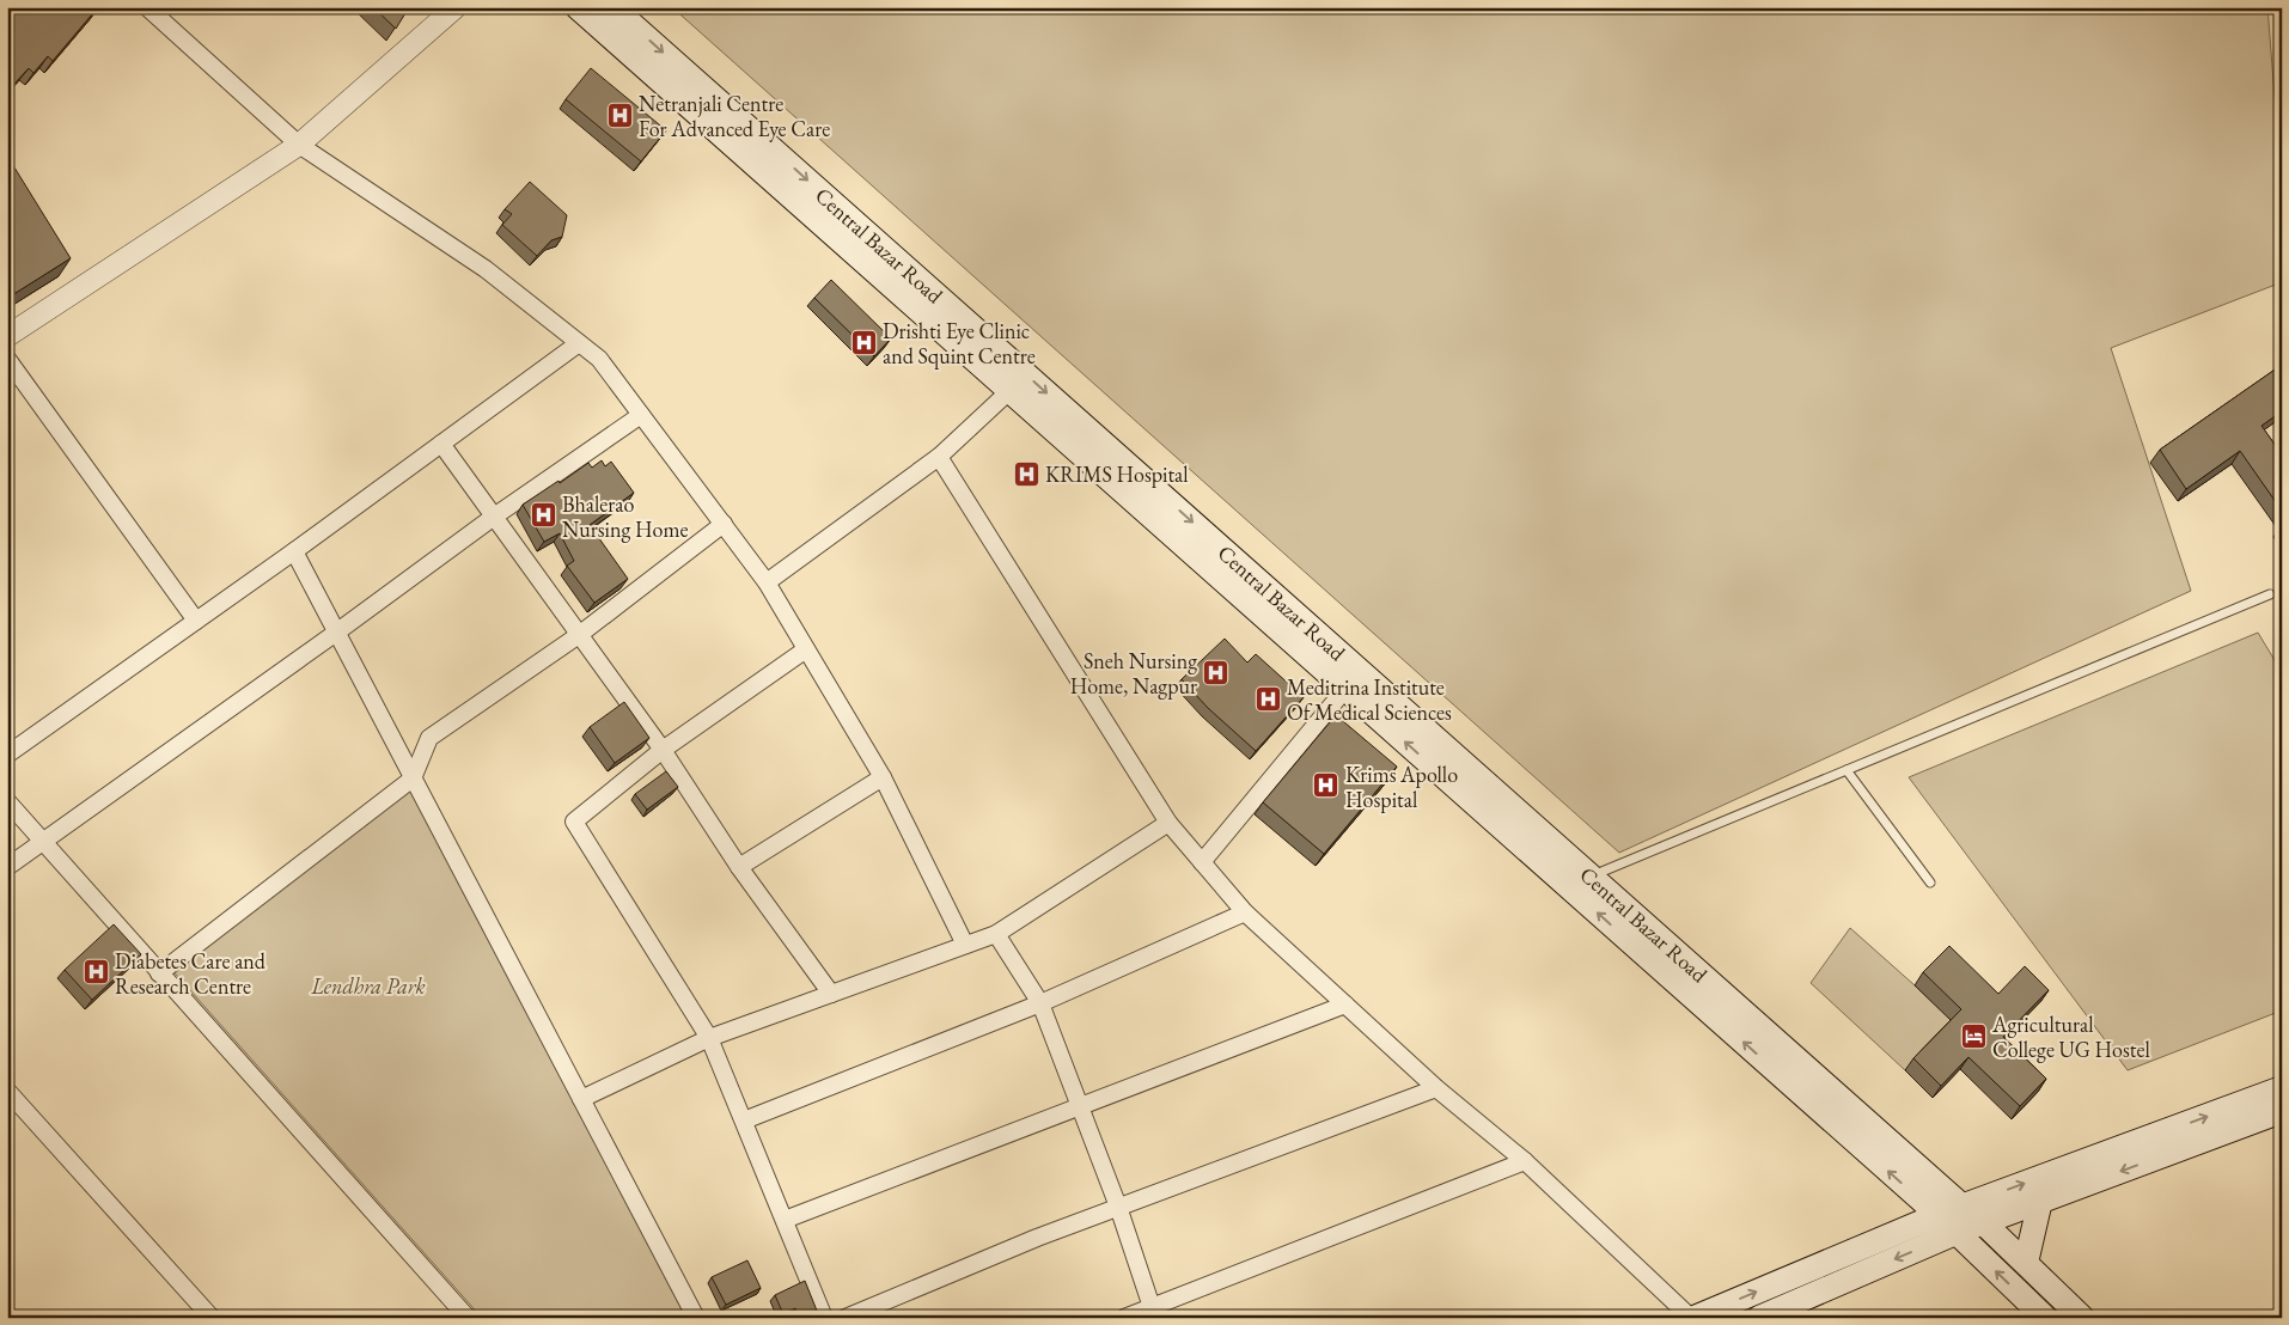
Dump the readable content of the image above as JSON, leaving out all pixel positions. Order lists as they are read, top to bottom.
{
  "streets": {
    "main road": ["Central Bazar Road"]
  },
  "parks": ["Lendhra Park"],
  "places": {
    "hospital": [
      "Netranjali Centre For Advanced Eye Care",
      "Drishti Eye Clinic and Squint Centre",
      "KRIMS Hospital",
      "Bhalerao Nursing Home",
      "Sneh Nursing Home, Nagpur",
      "Meditrina Institute Of Medical Sciences",
      "Krims Apollo Hospital",
      "Diabetes Care and Research Centre"
    ],
    "hotel": ["Agricultural College UG Hostel"]
  }
}
